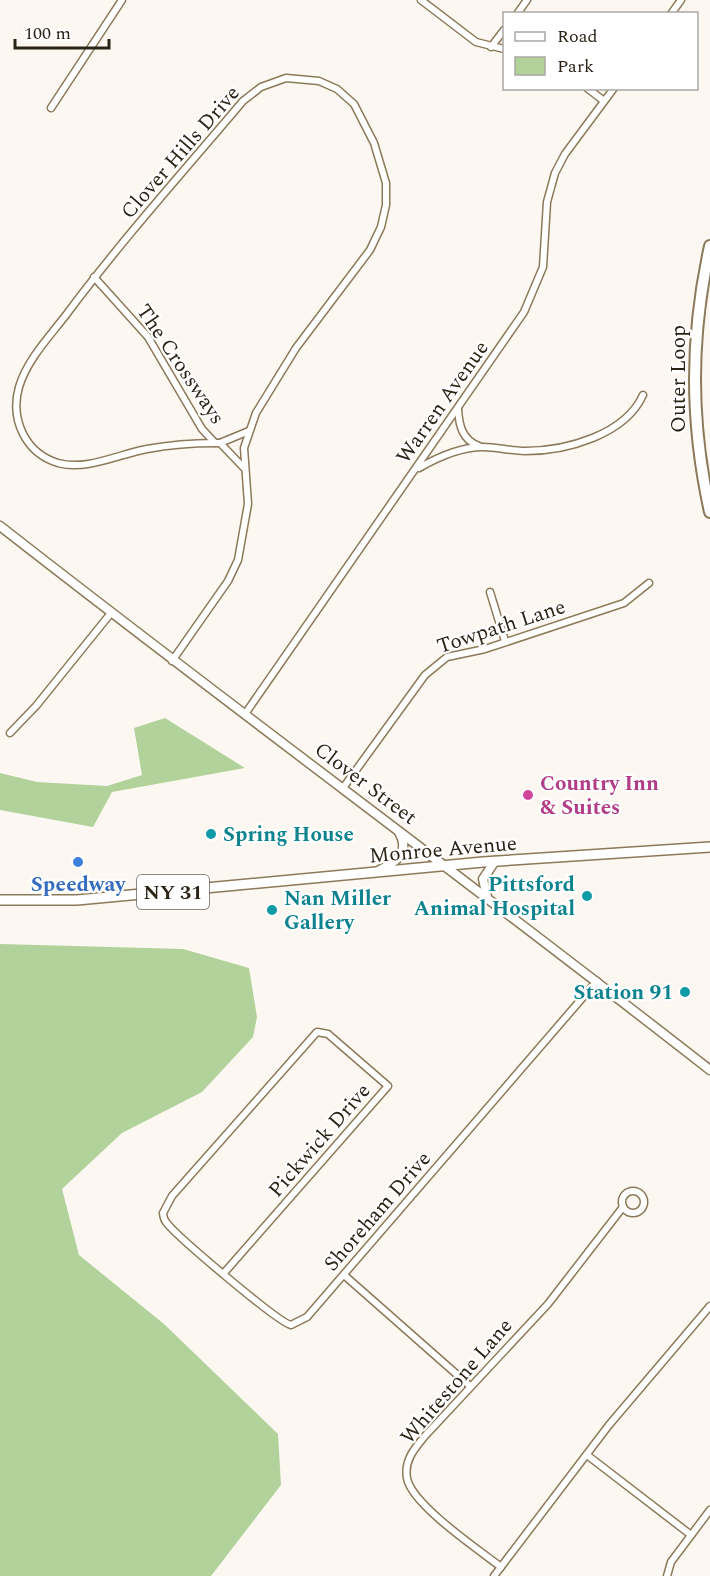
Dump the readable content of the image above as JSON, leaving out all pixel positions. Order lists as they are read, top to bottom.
{
  "streets": {
    "highway": ["Outer Loop"],
    "main road": ["Clover Street", "Monroe Avenue", "NY 31"],
    "street": [
      "Clover Hills Drive",
      "The Crossways",
      "Warren Avenue",
      "Towpath Lane",
      "Pickwick Drive",
      "Shoreham Drive",
      "Whitestone Lane"
    ]
  },
  "crossings": [
    ["Clover Hills Drive", "The Crossways"],
    ["Clover Hills Drive", "Clover Street"],
    ["Warren Avenue", "Clover Street"],
    ["Towpath Lane", "Clover Street"],
    ["Clover Street", "Monroe Avenue"],
    ["Clover Street", "Shoreham Drive"],
    ["Pickwick Drive", "Shoreham Drive"]
  ],
  "places": [
    "Country Inn & Suites",
    "Spring House",
    "Speedway",
    "Pittsford Animal Hospital",
    "Nan Miller Gallery",
    "Station 91"
  ],
  "legend": ["Road", "Park"],
  "scale_bar": "100 m"
}
